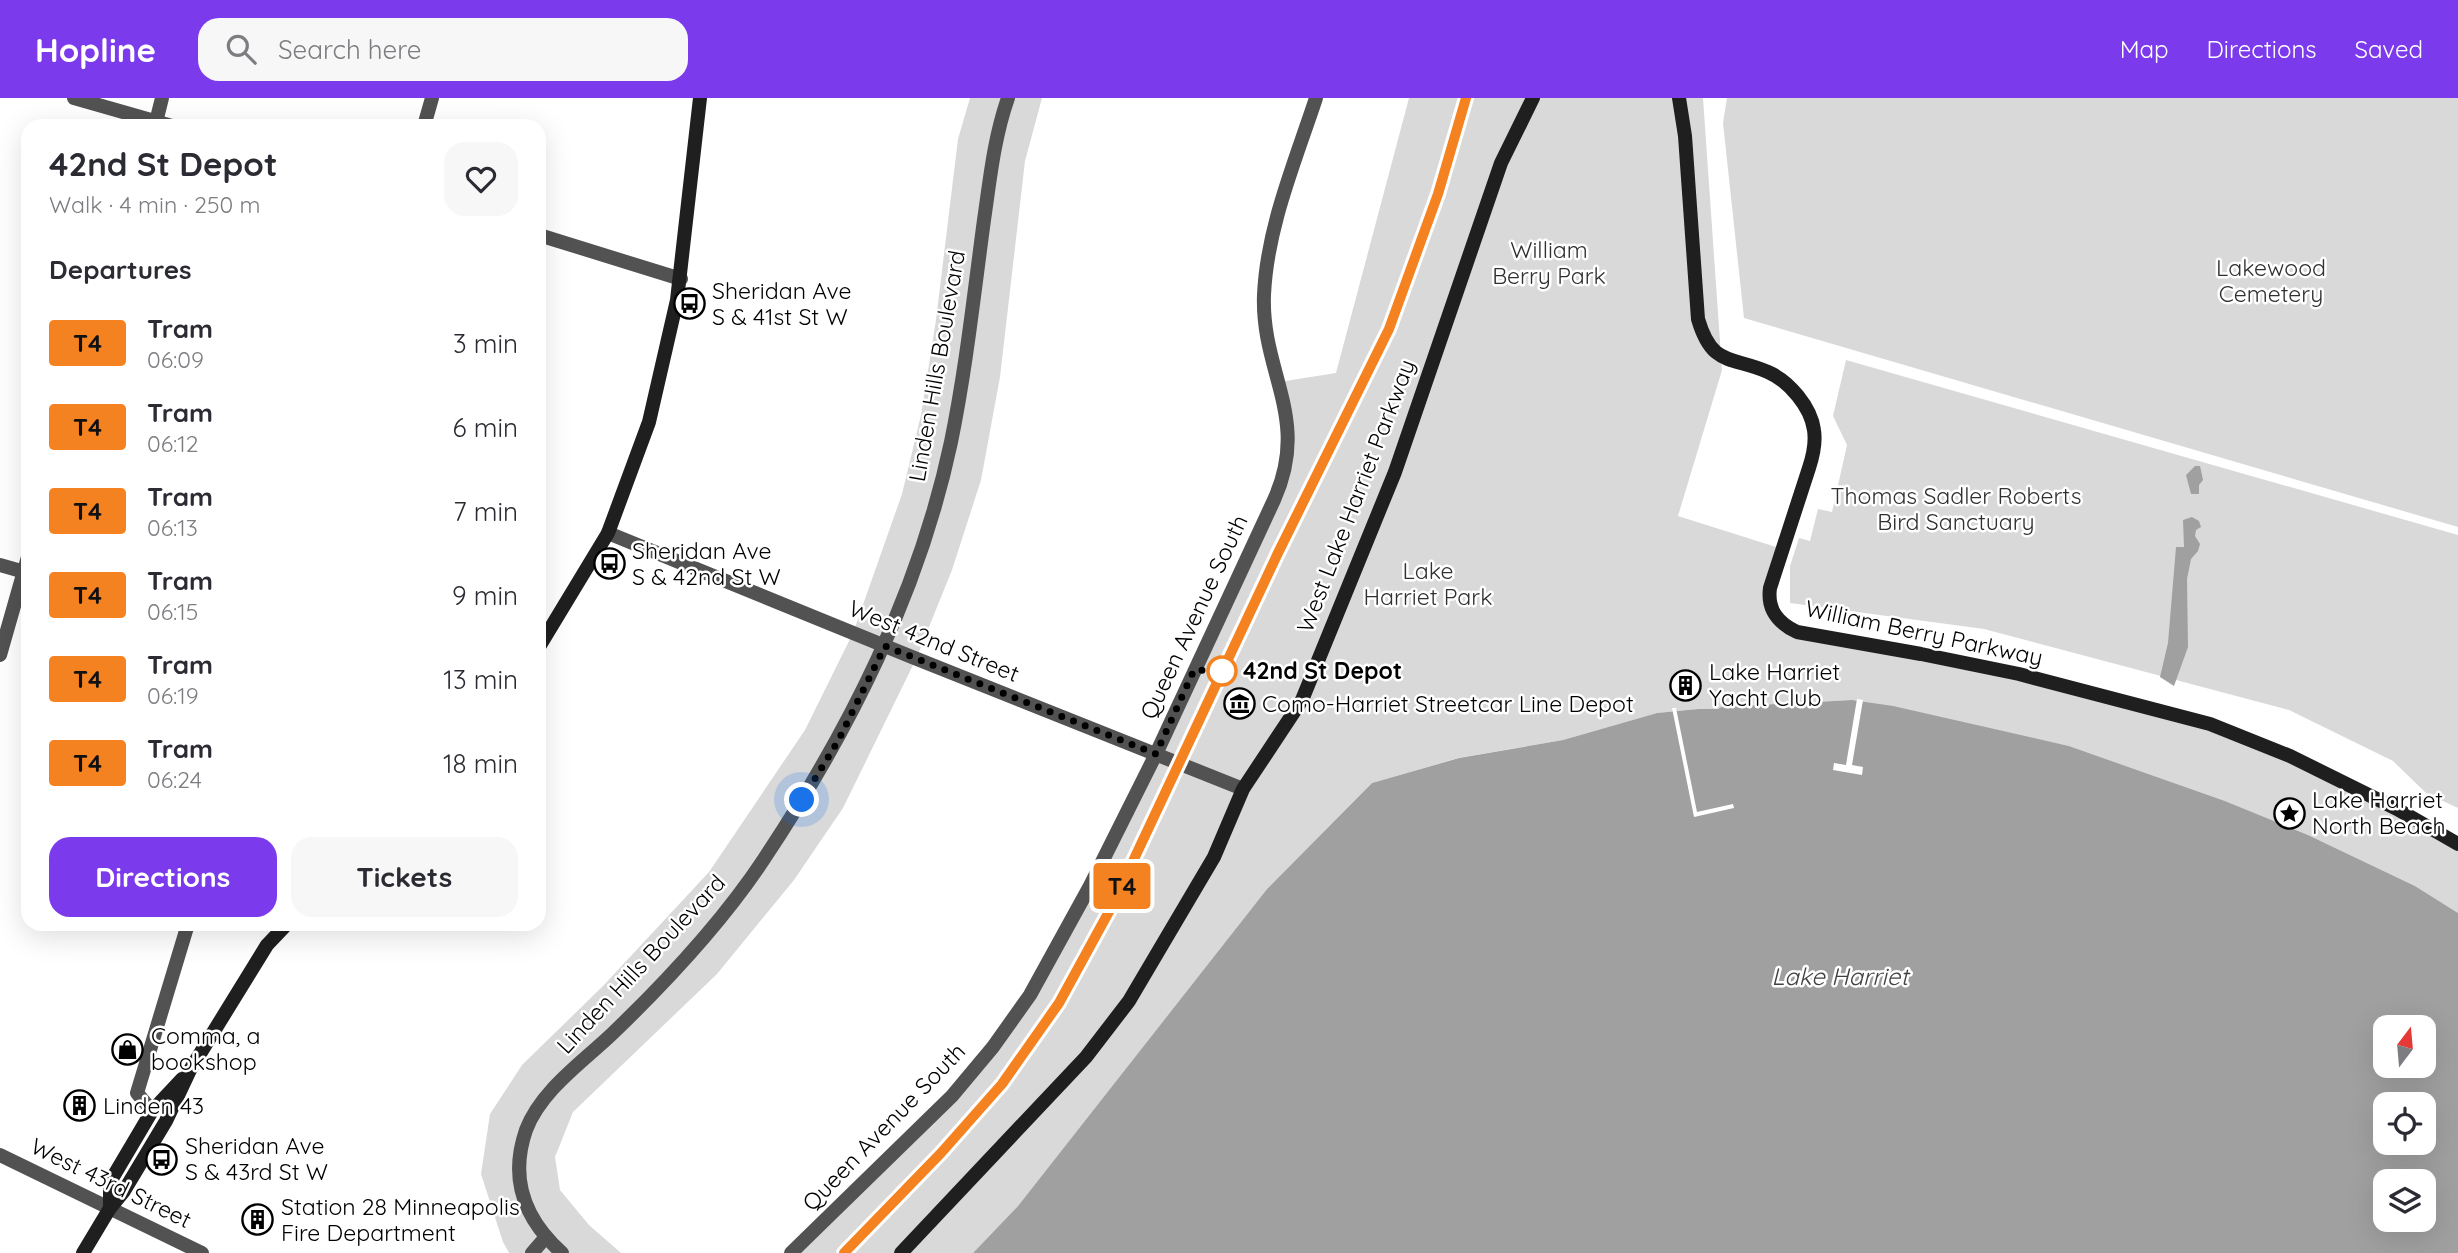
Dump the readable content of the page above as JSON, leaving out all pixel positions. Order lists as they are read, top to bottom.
{
  "streets": {
    "street": [
      "Linden Hills Boulevard",
      "West Lake Harriet Parkway",
      "Queen Avenue South",
      "William Berry Parkway",
      "West 42nd Street",
      "West 43rd Street"
    ]
  },
  "crossings": [
    ["Linden Hills Boulevard", "West 42nd Street"],
    ["West Lake Harriet Parkway", "West 42nd Street"],
    ["Queen Avenue South", "West 42nd Street"]
  ],
  "water": ["Lake Harriet"],
  "parks": [
    "William Berry Park",
    "Lakewood Cemetery",
    "Thomas Sadler Roberts Bird Sanctuary",
    "Lake Harriet Park"
  ],
  "places": {
    "bus stop": ["Sheridan Ave S & 41st St W", "Sheridan Ave S & 42nd St W", "Sheridan Ave S & 43rd St W"],
    "other": ["42nd St Depot"],
    "building": ["Lake Harriet Yacht Club", "Linden 43", "Station 28 Minneapolis Fire Department"],
    "museum": ["Como-Harriet Streetcar Line Depot"],
    "place": ["Lake Harriet North Beach"],
    "shop": ["Comma, a bookshop"]
  },
  "lines": ["tram line T4"],
  "north": "top",
  "page": {
    "header": "Hopline",
    "search": "Search here",
    "nav": ["Map", "Directions", "Saved"],
    "on_map": "T4",
    "heading": [
      ["42nd St Depot", "Walk · 4 min · 250 m"],
      "Departures"
    ],
    "list": [
      {
        "mark": "T4",
        "name": "Tram",
        "note": "06:09",
        "value": "3 min"
      },
      {
        "mark": "T4",
        "name": "Tram",
        "note": "06:12",
        "value": "6 min"
      },
      {
        "mark": "T4",
        "name": "Tram",
        "note": "06:13",
        "value": "7 min"
      },
      {
        "mark": "T4",
        "name": "Tram",
        "note": "06:15",
        "value": "9 min"
      },
      {
        "mark": "T4",
        "name": "Tram",
        "note": "06:19",
        "value": "13 min"
      },
      {
        "mark": "T4",
        "name": "Tram",
        "note": "06:24",
        "value": "18 min"
      }
    ],
    "buttons": ["Directions", "Tickets"]
  }
}
